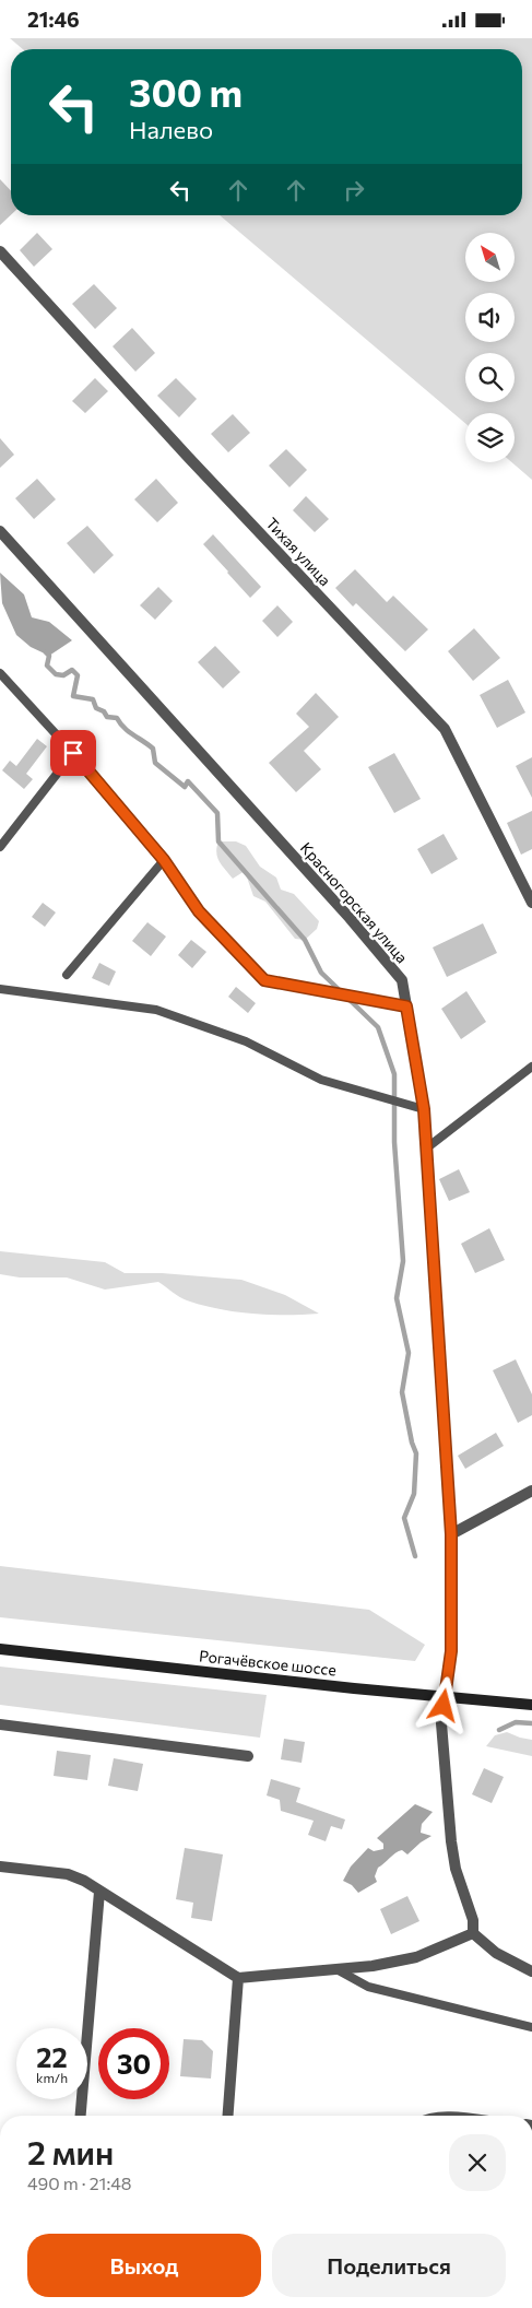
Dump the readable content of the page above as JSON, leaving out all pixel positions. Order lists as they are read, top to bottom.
{
  "streets": {
    "main road": ["Рогачёвское шоссе"],
    "street": ["Тихая улица", "Красногорская улица"]
  },
  "crossings": [
    ["Красногорская улица", "Рогачёвское шоссе"]
  ],
  "north": "top left",
  "page": {
    "status": "21:46",
    "turn": ["300 m", "Налево"],
    "speed": "22 km/h",
    "limit": "30",
    "heading": ["2 мин", "490 m · 21:48"],
    "buttons": ["Выход", "Поделиться"]
  }
}
